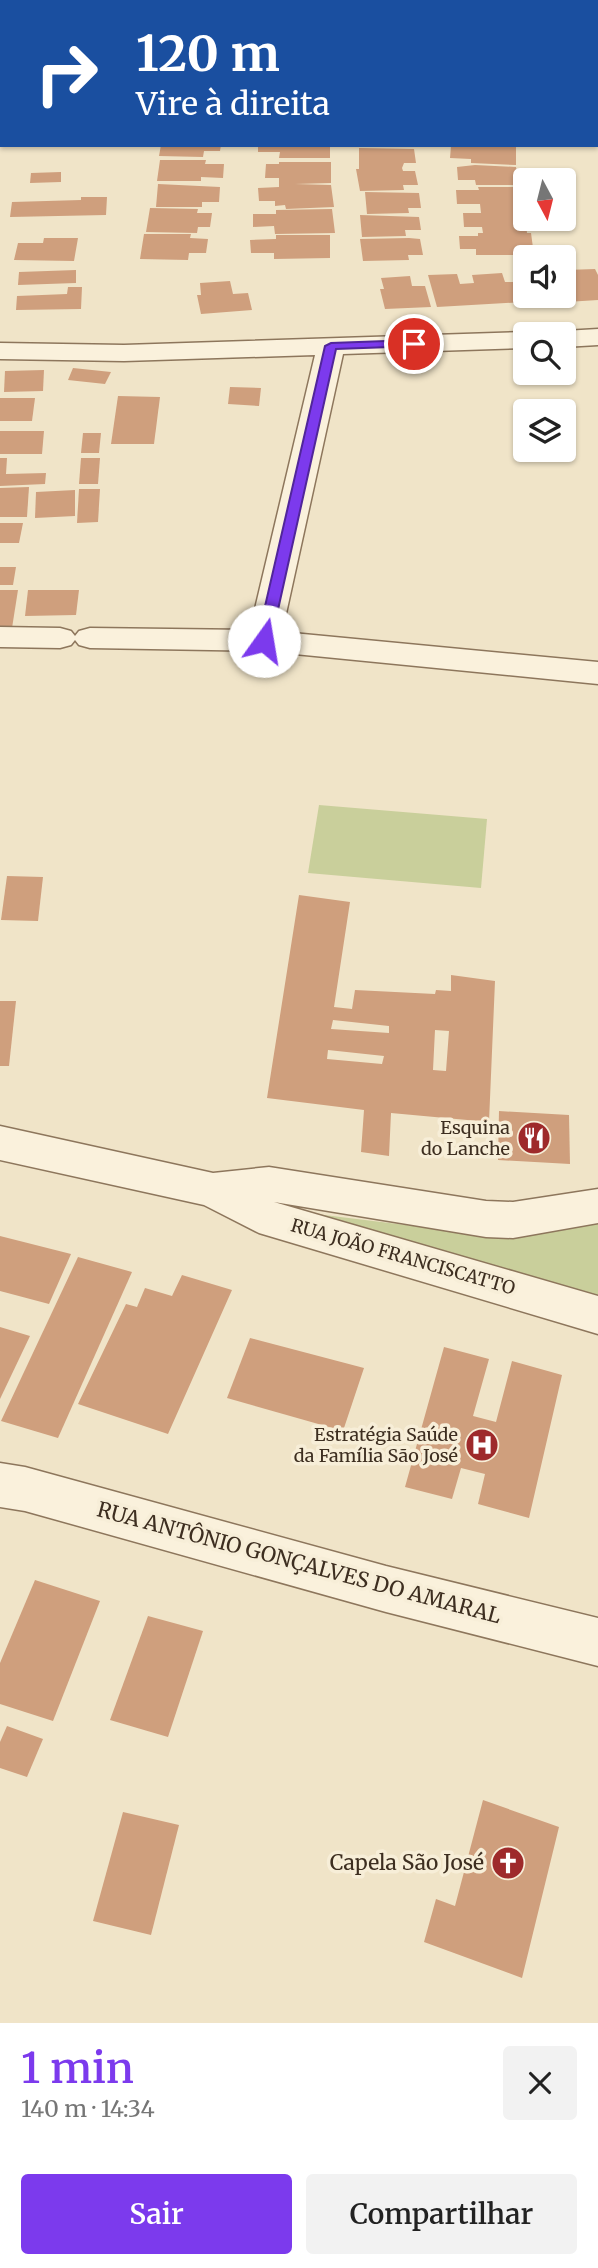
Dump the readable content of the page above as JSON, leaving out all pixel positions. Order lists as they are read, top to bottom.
{
  "streets": {
    "street": ["RUA JOÃO FRANCISCATTO", "RUA ANTÔNIO GONÇALVES DO AMARAL"]
  },
  "places": {
    "restaurant": ["Esquina do Lanche"],
    "hospital": ["Estratégia Saúde da Família São José"],
    "church": ["Capela São José"]
  },
  "north": "bottom",
  "page": {
    "turn": ["120 m", "Vire à direita"],
    "heading": ["1 min", "140 m · 14:34"],
    "buttons": ["Sair", "Compartilhar"]
  }
}
